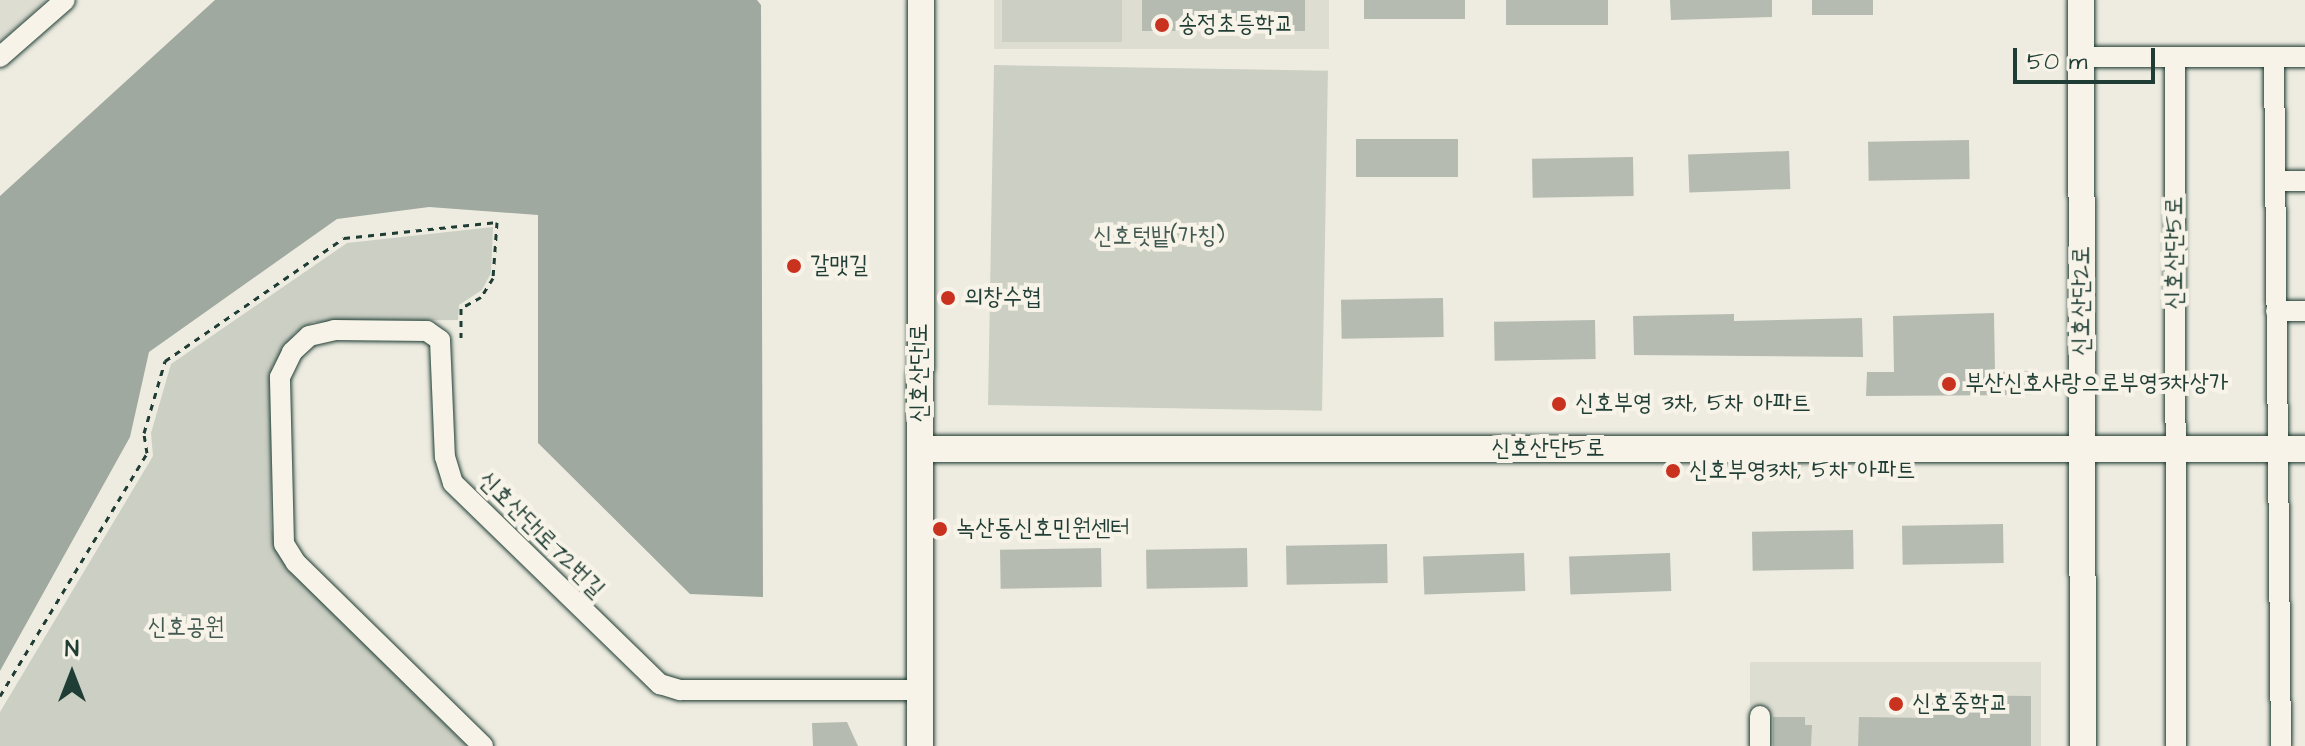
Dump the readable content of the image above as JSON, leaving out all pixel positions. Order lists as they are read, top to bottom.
{
  "streets": {
    "main road": ["신호산단5로", "신호산단2로", "신호산단1로"],
    "street": ["신호산단1로72번길"]
  },
  "crossings": [
    ["신호산단5로", "신호산단2로"],
    ["신호산단5로", "신호산단1로"],
    ["신호산단1로", "신호산단1로72번길"]
  ],
  "parks": ["신호텃밭(가칭)", "신호공원"],
  "places": [
    "송정초등학교",
    "갈맷길",
    "의창수협",
    "부산신호사랑으로부영3차상가",
    "신호부영 3차, 5차 아파트",
    "신호부영3차, 5차 아파트",
    "녹산동신호민원센터",
    "신호중학교"
  ],
  "scale_bar": "50 m",
  "north": "top"
}
